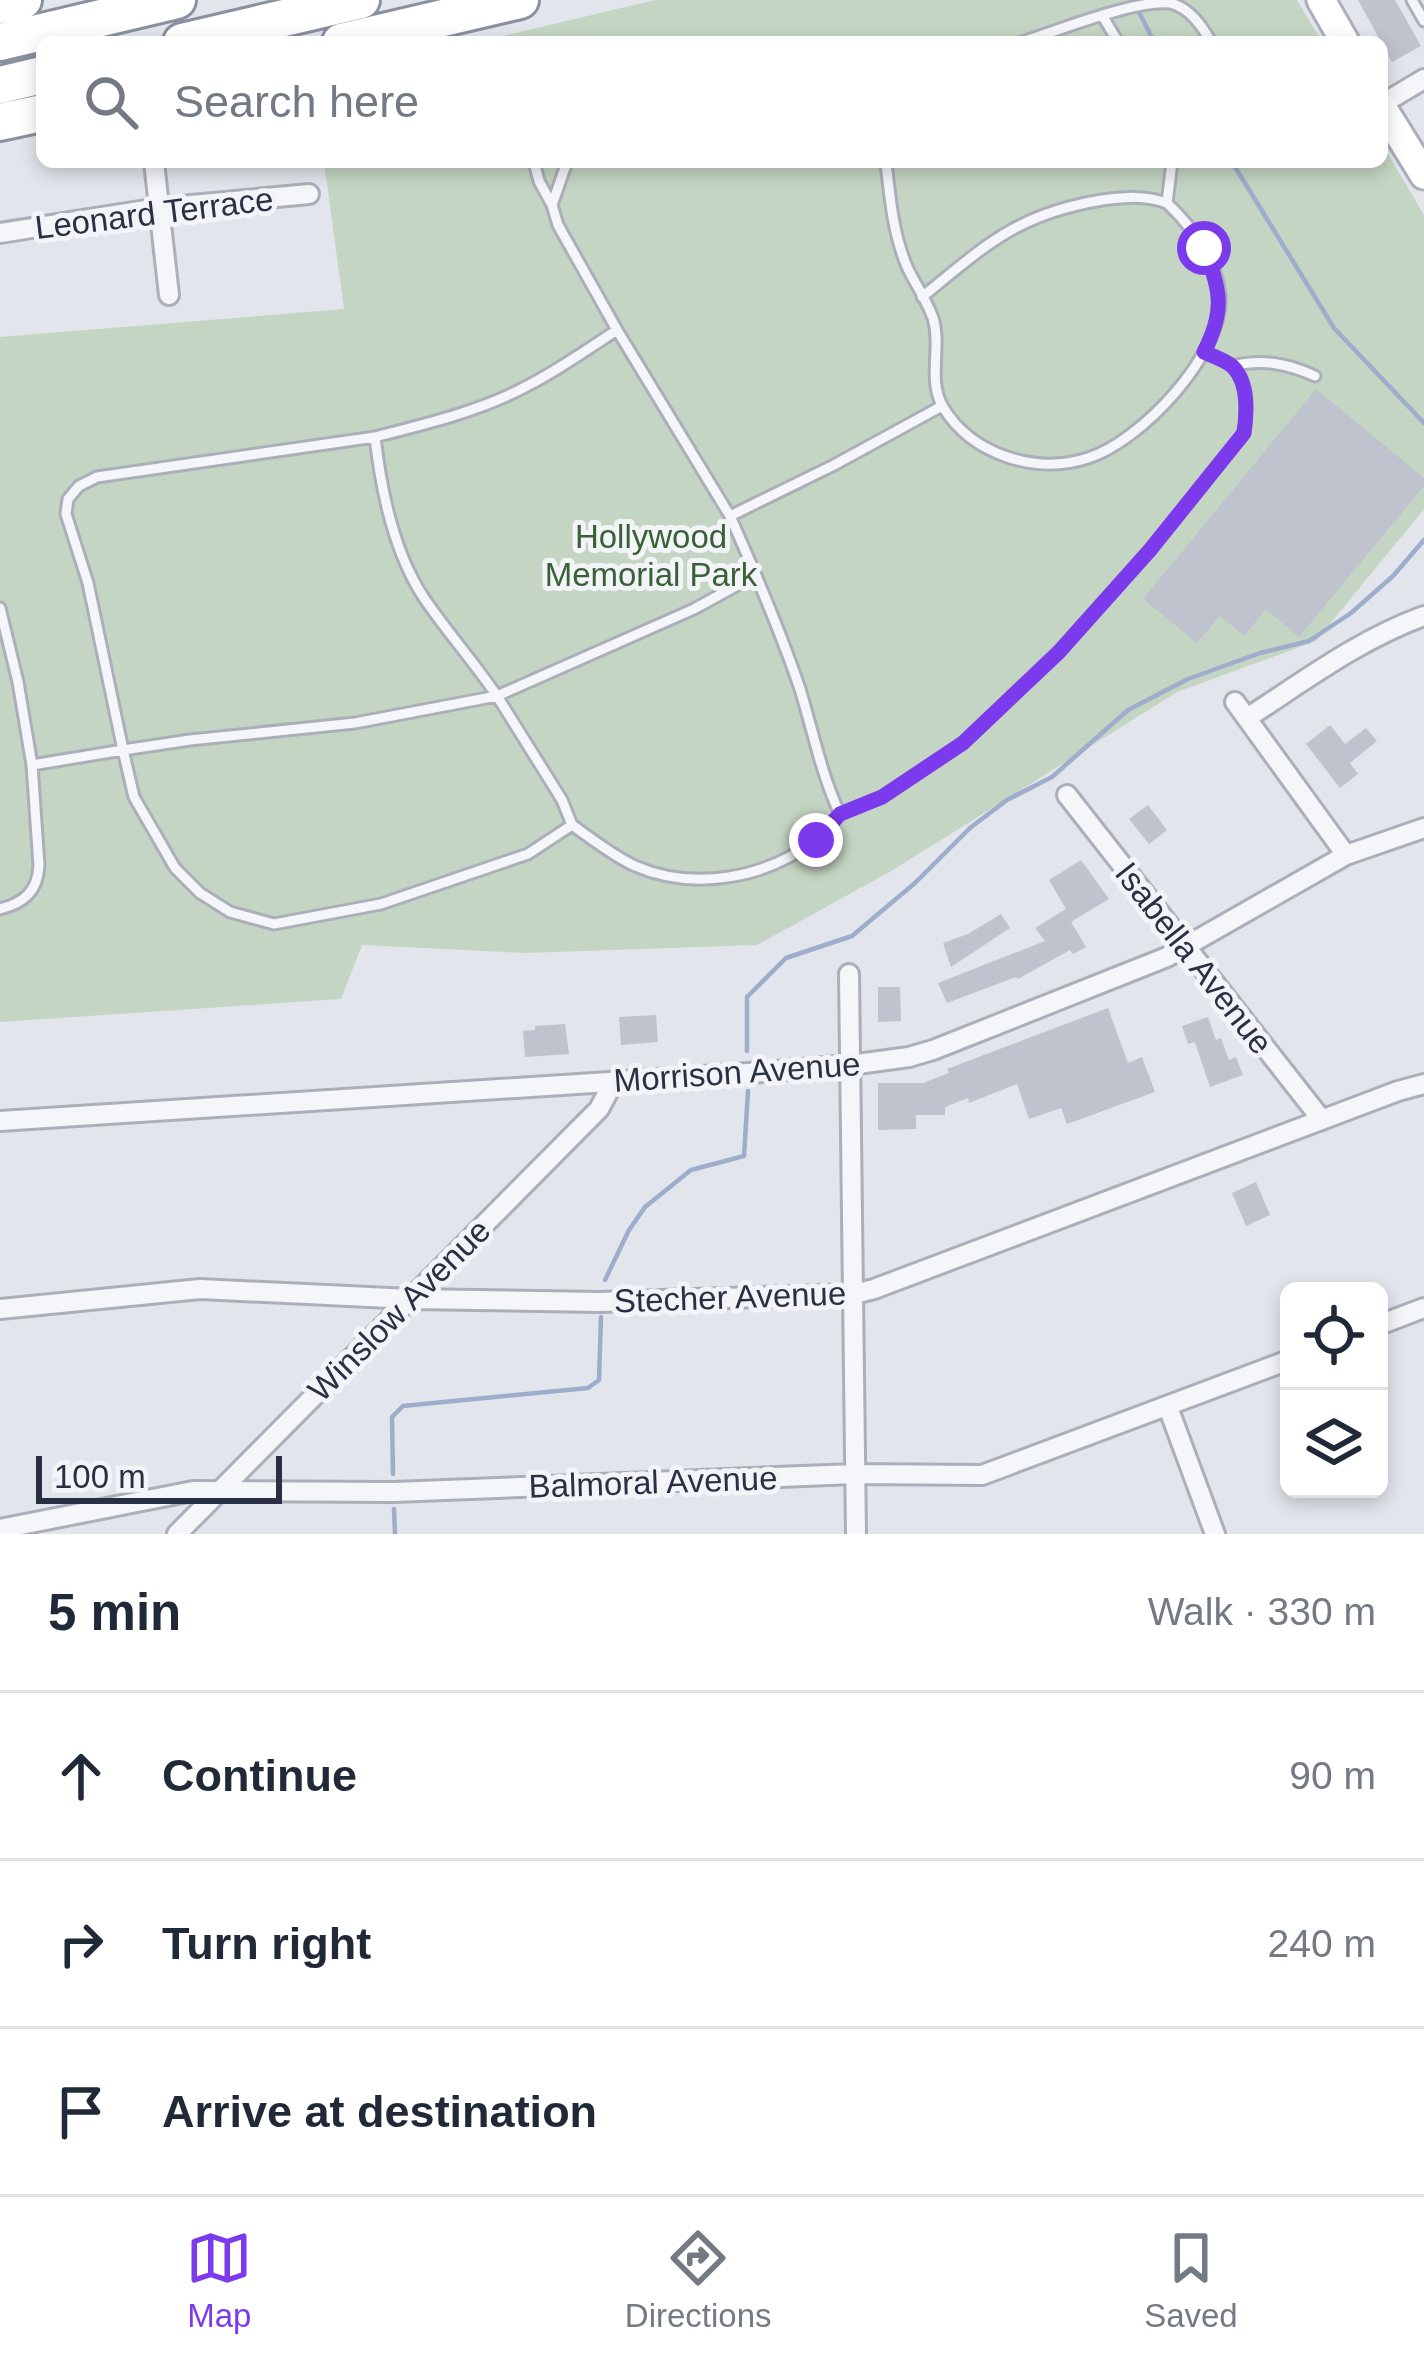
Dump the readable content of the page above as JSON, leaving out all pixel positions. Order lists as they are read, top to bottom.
{
  "streets": {
    "street": [
      "Leonard Terrace",
      "Isabella Avenue",
      "Morrison Avenue",
      "Stecher Avenue",
      "Winslow Avenue",
      "Balmoral Avenue"
    ]
  },
  "crossings": [
    ["Isabella Avenue", "Morrison Avenue"],
    ["Isabella Avenue", "Stecher Avenue"],
    ["Morrison Avenue", "Winslow Avenue"],
    ["Stecher Avenue", "Winslow Avenue"],
    ["Winslow Avenue", "Balmoral Avenue"]
  ],
  "parks": ["Hollywood Memorial Park"],
  "scale_bar": "100 m",
  "page": {
    "search": "Search here",
    "scale": "100 m",
    "heading": ["5 min", "Walk · 330 m"],
    "list": [
      ["Continue", "90 m"],
      ["Turn right", "240 m"],
      "Arrive at destination"
    ],
    "nav": ["Map", "Directions", "Saved"]
  }
}
